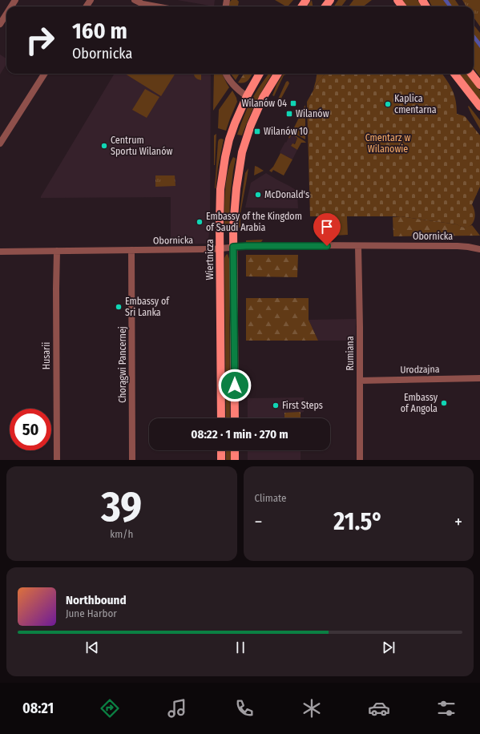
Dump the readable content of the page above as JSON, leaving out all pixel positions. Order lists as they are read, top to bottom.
{
  "streets": {
    "main road": ["Wiertnicza"],
    "street": [
      "Obornicka",
      "Rumiana",
      "Husarii",
      "Chorągwi Pancernej",
      "Urodzajna"
    ]
  },
  "crossings": [
    ["Obornicka", "Wiertnicza"],
    ["Obornicka", "Rumiana"],
    ["Obornicka", "Husarii"],
    ["Obornicka", "Chorągwi Pancernej"],
    ["Rumiana", "Urodzajna"]
  ],
  "parks": ["Cmentarz w Wilanowie"],
  "places": {
    "transit": ["Wilanów 04", "Wilanów", "Wilanów 10"],
    "other": [
      "Kaplica cmentarna",
      "Centrum Sportu Wilanów",
      "McDonald's",
      "Embassy of the Kingdom of Saudi Arabia",
      "Embassy of Sri Lanka",
      "Embassy of Angola",
      "First Steps"
    ]
  },
  "page": {
    "turn": ["160 m", "Obornicka"],
    "limit": "50",
    "trip": "08:22 · 1 min · 270 m",
    "tile": [
      ["39", "km/h"],
      "Climate"
    ],
    "heat": ["−", "21.5°", "+"],
    "song": ["Northbound", "June Harbor"],
    "tabs": "08:21"
  }
}
